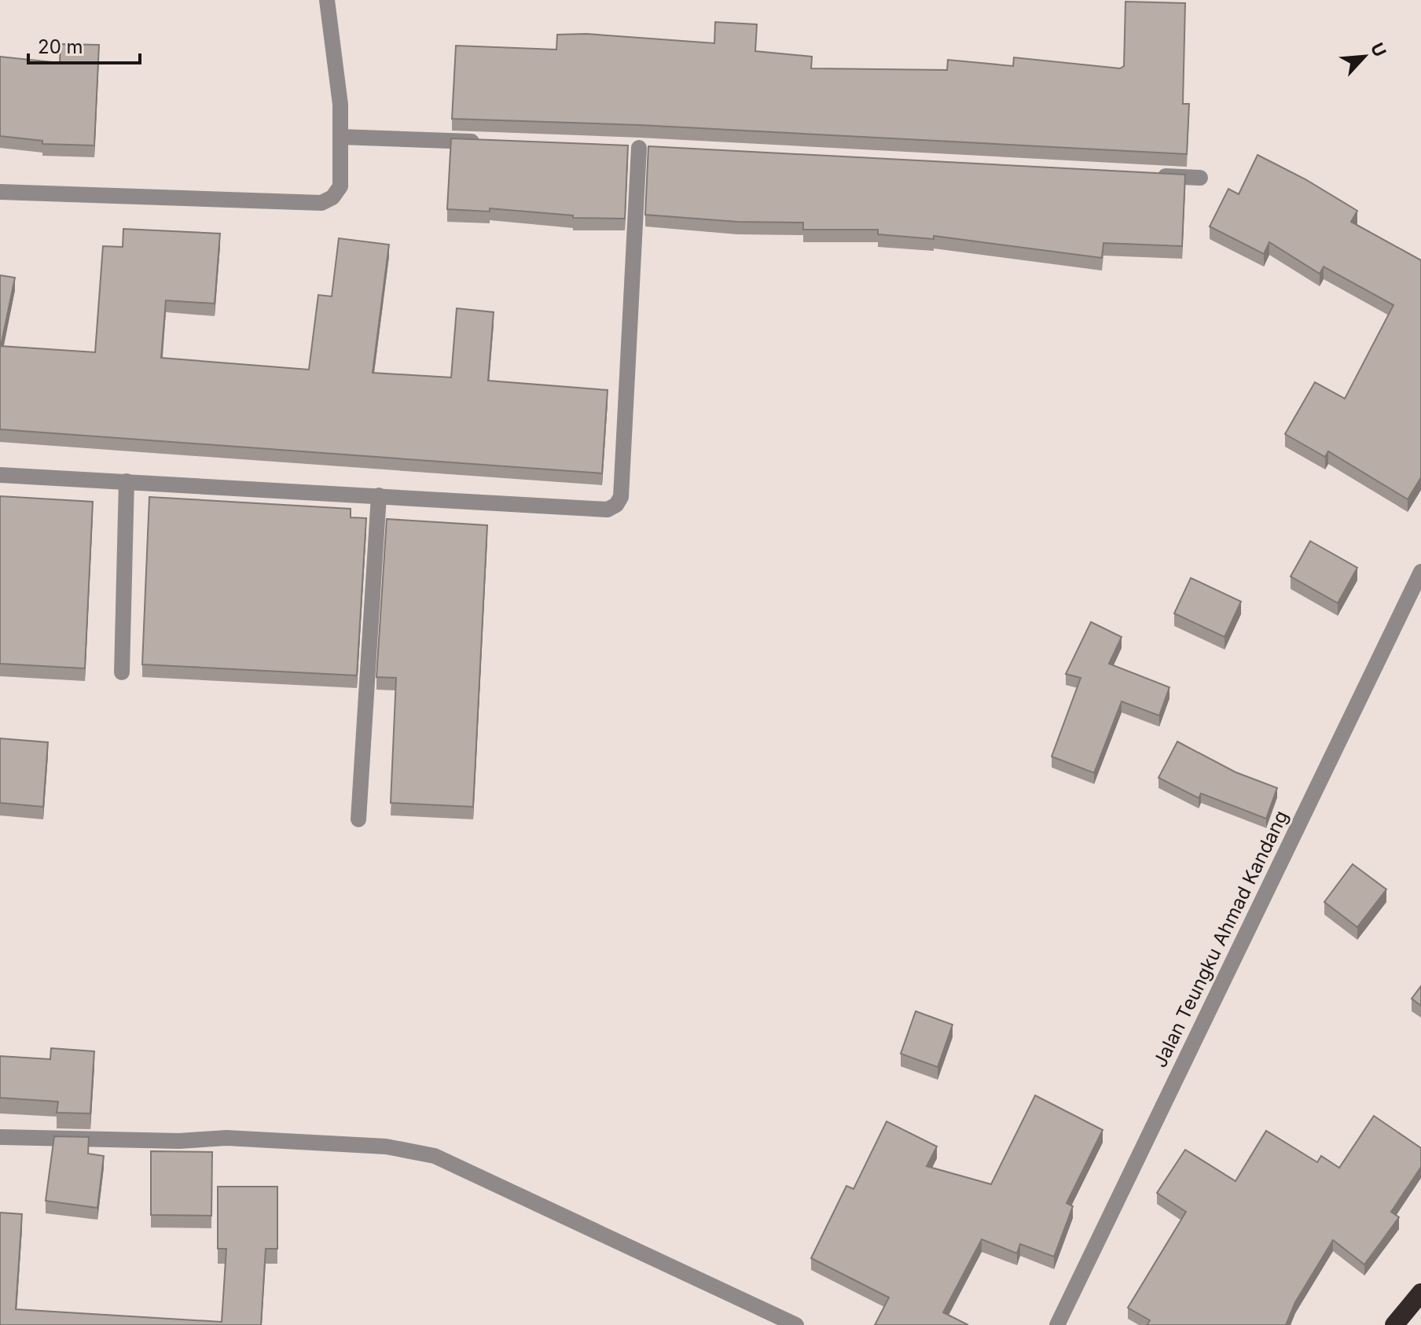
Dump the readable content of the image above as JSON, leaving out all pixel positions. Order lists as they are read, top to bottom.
{
  "streets": {
    "street": ["Jalan Teungku Ahmad Kandang"]
  },
  "scale_bar": "20 m",
  "north": "top right"
}
